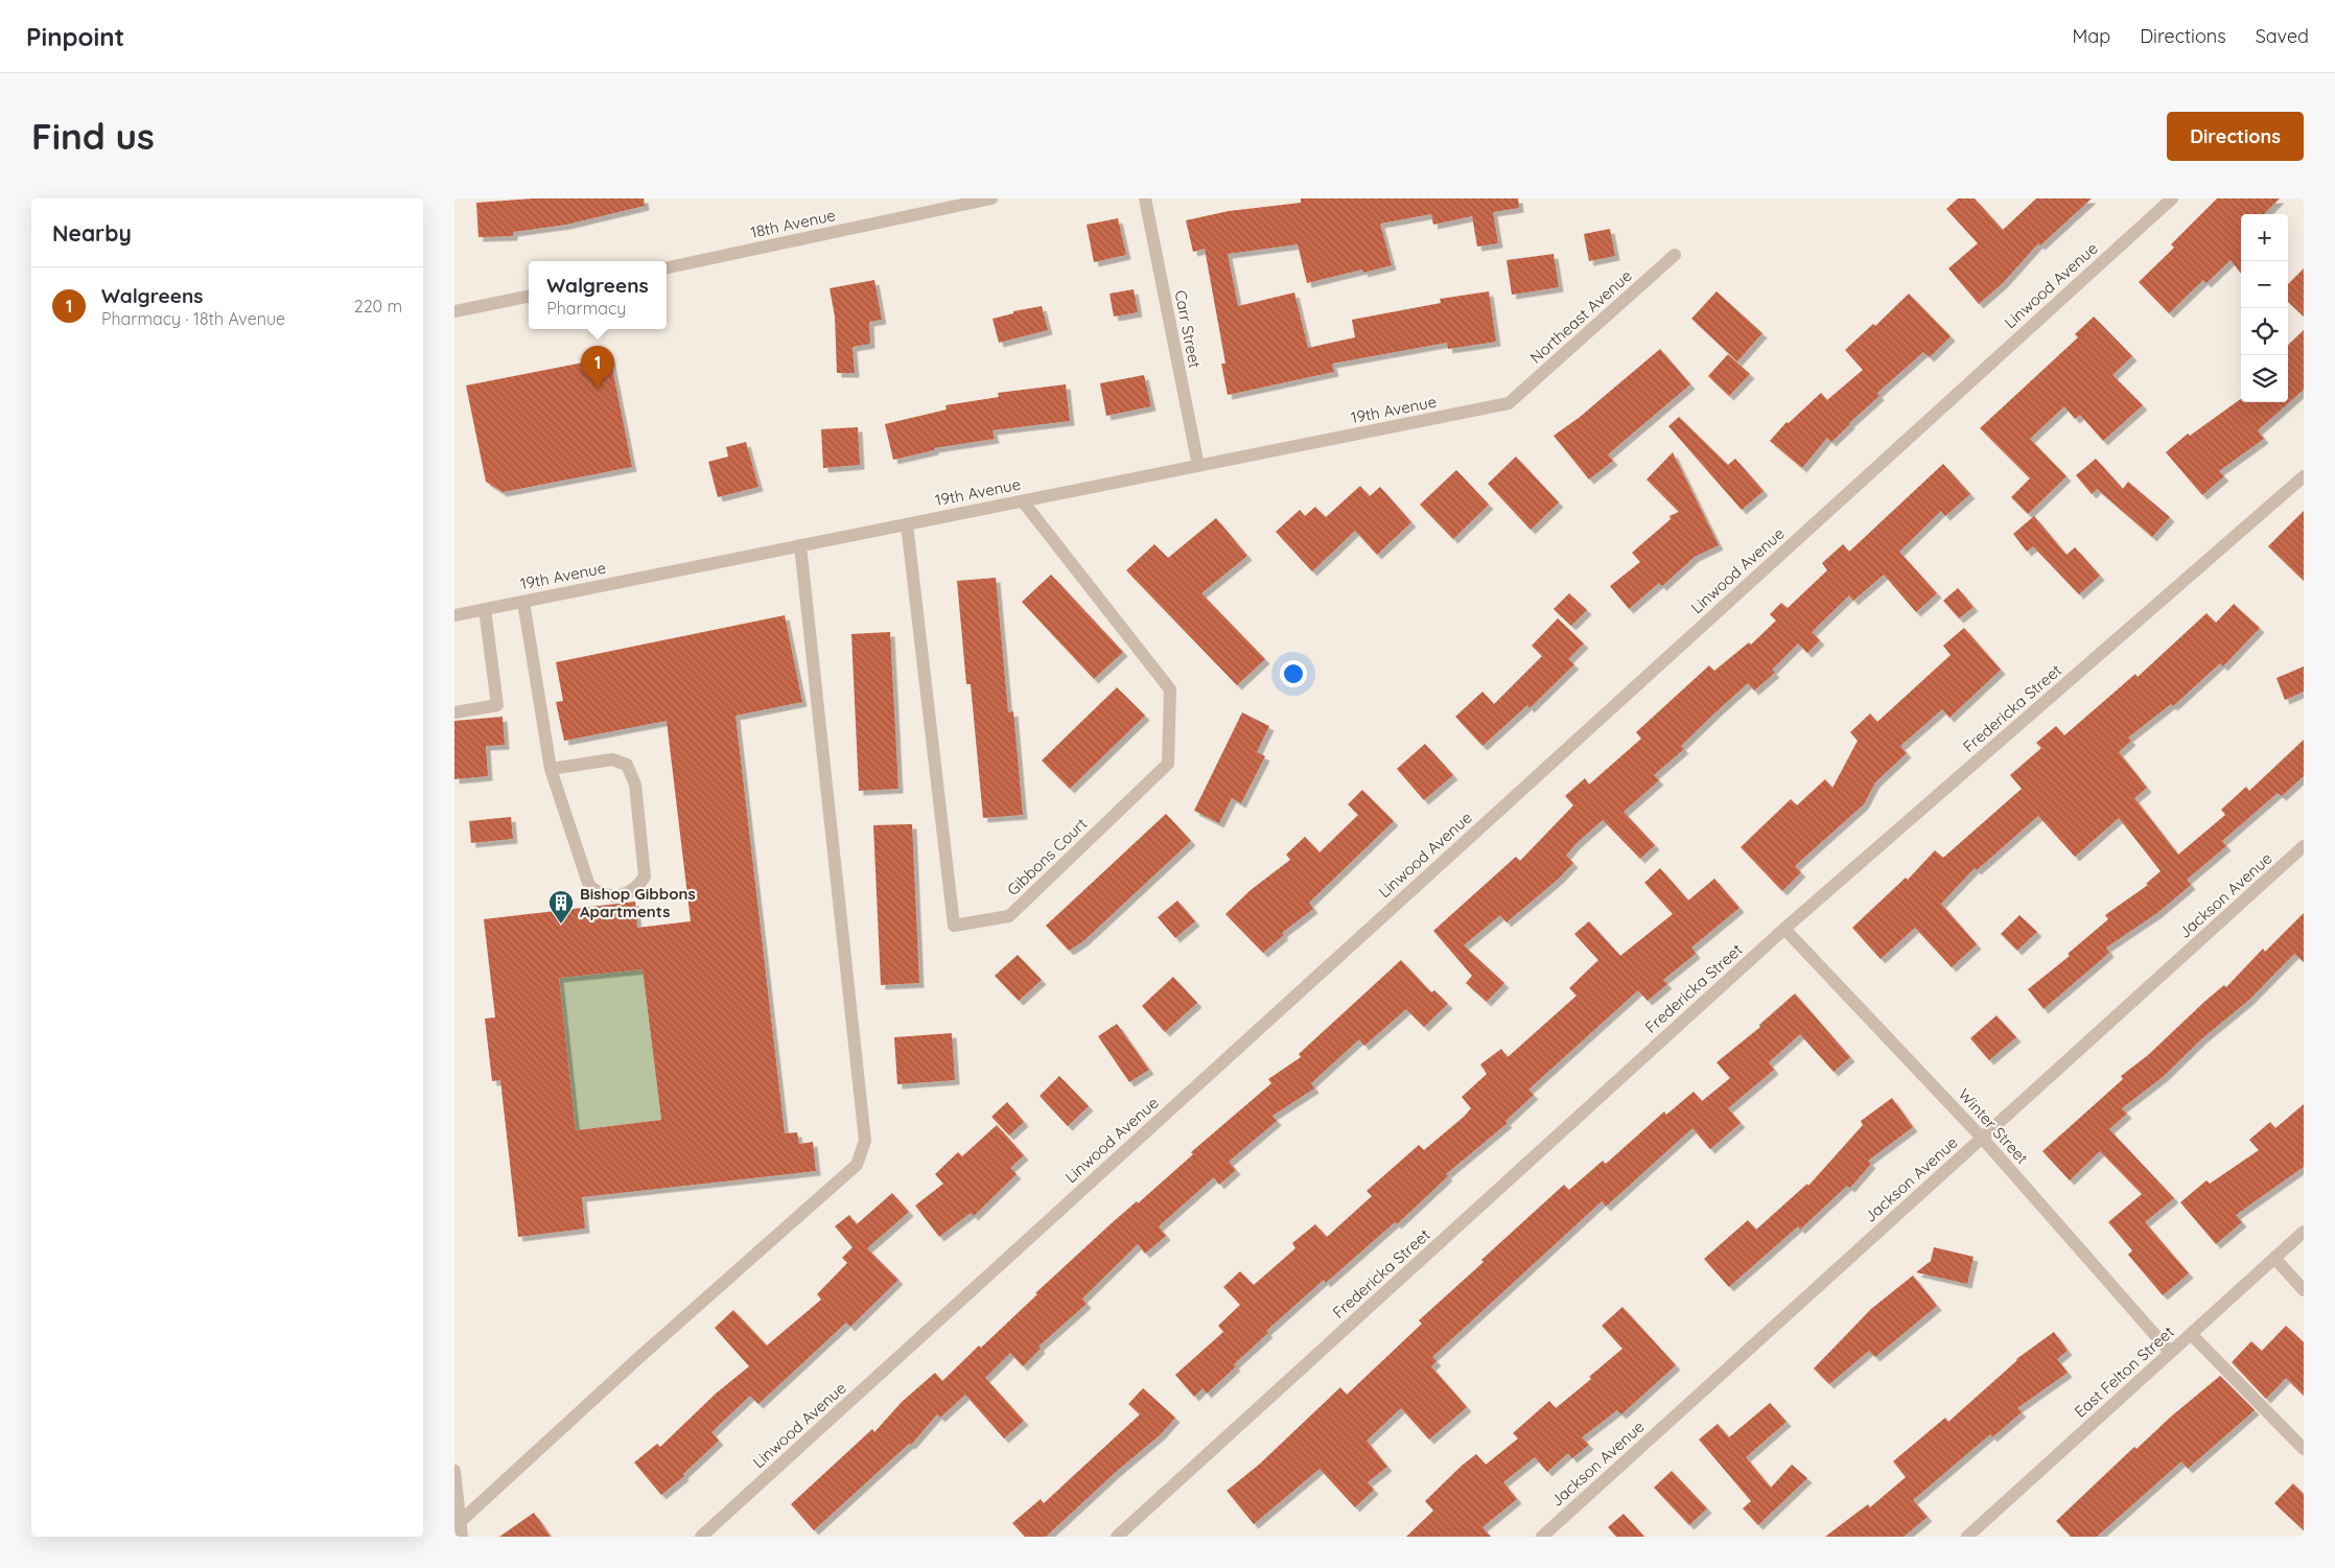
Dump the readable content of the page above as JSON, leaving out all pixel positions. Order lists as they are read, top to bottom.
{
  "streets": {
    "street": [
      "18th Avenue",
      "Linwood Avenue",
      "Northeast Avenue",
      "Carr Street",
      "19th Avenue",
      "Fredericka Street",
      "Gibbons Court",
      "Jackson Avenue",
      "Winter Street",
      "East Felton Street"
    ]
  },
  "crossings": [
    ["Northeast Avenue", "19th Avenue"],
    ["Carr Street", "19th Avenue"],
    ["19th Avenue", "Gibbons Court"],
    ["Fredericka Street", "Winter Street"],
    ["Jackson Avenue", "Winter Street"],
    ["Winter Street", "East Felton Street"]
  ],
  "places": {
    "building": ["Bishop Gibbons Apartments"]
  },
  "page": {
    "header": "Pinpoint",
    "nav": ["Map", "Directions", "Saved"],
    "buttons": "Directions",
    "title": "Find us",
    "heading": "Nearby",
    "map_buttons": ["+", "−"],
    "popup": ["Walgreens", "Pharmacy"],
    "list": [
      {
        "mark": "1",
        "name": "Walgreens",
        "note": "Pharmacy · 18th Avenue",
        "value": "220 m"
      }
    ],
    "pins": "1"
  }
}
